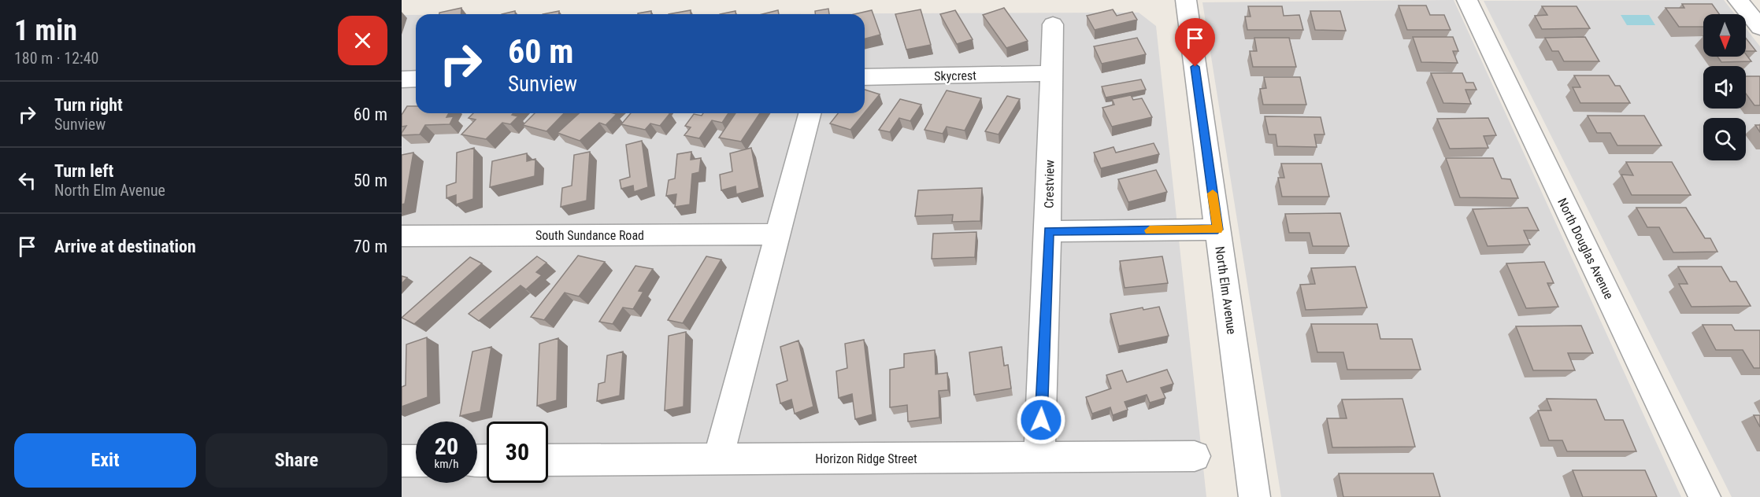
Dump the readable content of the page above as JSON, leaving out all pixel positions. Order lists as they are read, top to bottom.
{
  "streets": {
    "street": [
      "Skycrest",
      "Crestview",
      "South Sundance Road",
      "North Douglas Avenue",
      "North Elm Avenue",
      "Horizon Ridge Street"
    ]
  },
  "crossings": [
    ["Skycrest", "Crestview"],
    ["Crestview", "Horizon Ridge Street"]
  ],
  "north": "bottom",
  "page": {
    "heading": ["1 min", "180 m · 12:40"],
    "turn": ["60 m", "Sunview"],
    "list": [
      {
        "name": "Turn right",
        "note": "Sunview",
        "value": "60 m"
      },
      {
        "name": "Turn left",
        "note": "North Elm Avenue",
        "value": "50 m"
      },
      {
        "name": "Arrive at destination",
        "value": "70 m"
      }
    ],
    "speed": "20 km/h",
    "limit": "30",
    "buttons": ["Exit", "Share"]
  }
}
